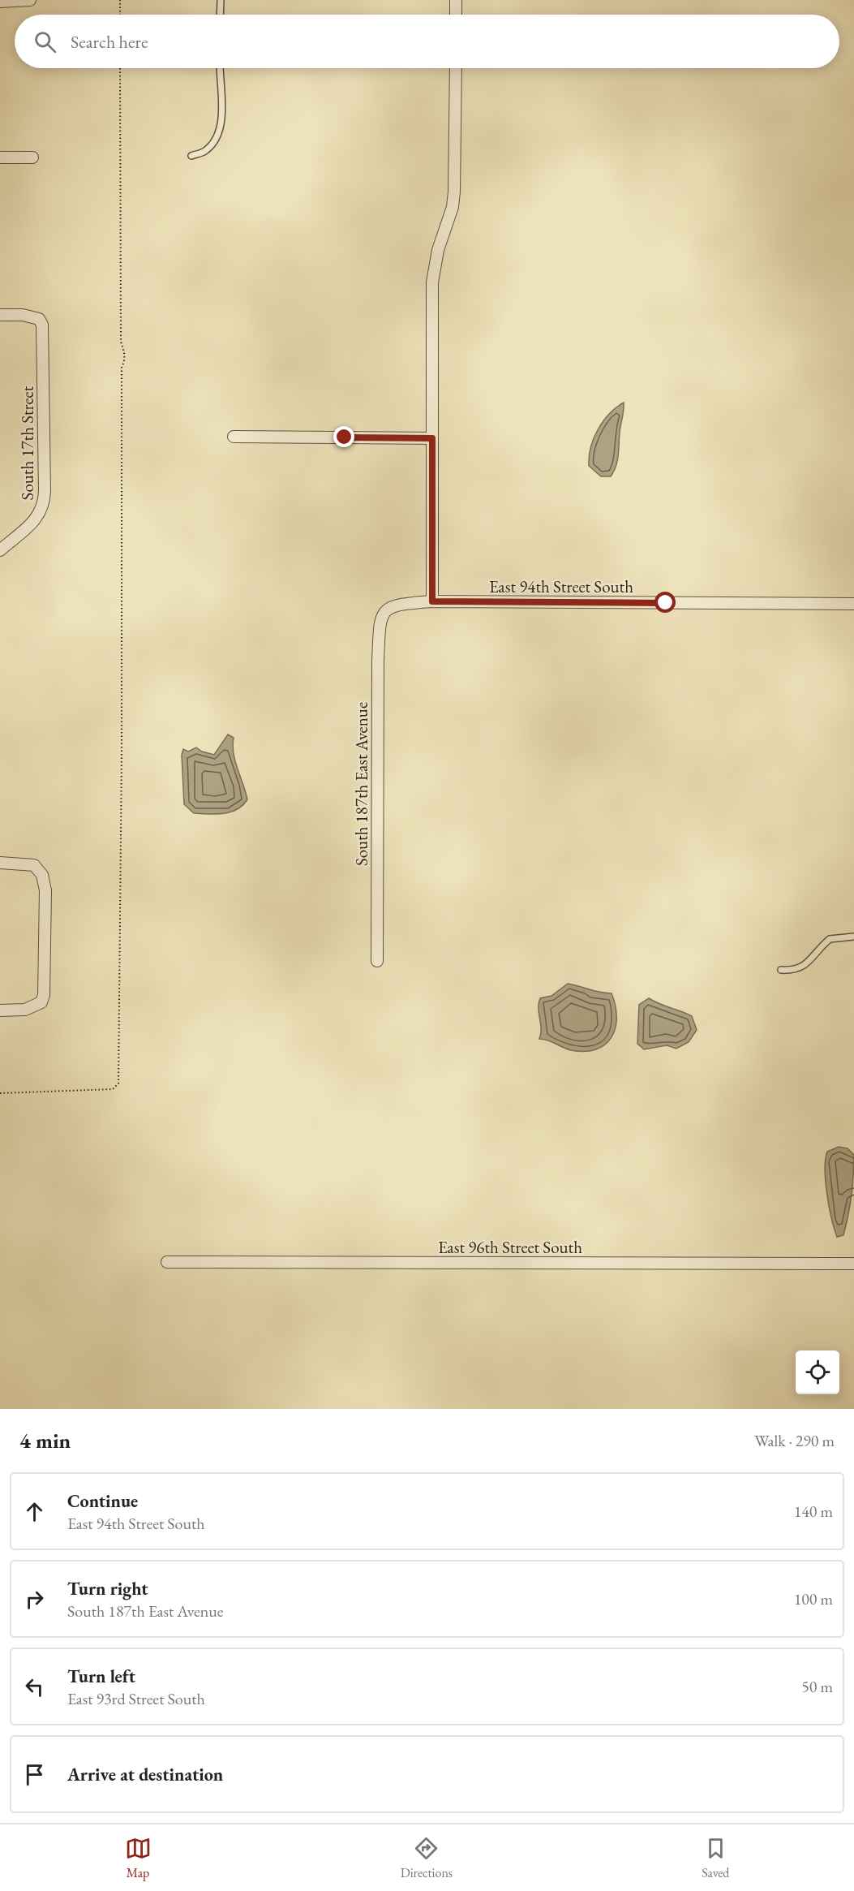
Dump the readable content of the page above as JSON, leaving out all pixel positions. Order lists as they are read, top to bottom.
{
  "streets": {
    "street": [
      "South 17th Street",
      "East 94th Street South",
      "South 187th East Avenue",
      "East 96th Street South"
    ]
  },
  "crossings": [
    ["East 94th Street South", "South 187th East Avenue"]
  ],
  "page": {
    "search": "Search here",
    "heading": ["4 min", "Walk · 290 m"],
    "list": [
      ["Continue", "East 94th Street South", "140 m"],
      ["Turn right", "South 187th East Avenue", "100 m"],
      ["Turn left", "East 93rd Street South", "50 m"],
      "Arrive at destination"
    ],
    "nav": ["Map", "Directions", "Saved"]
  }
}
